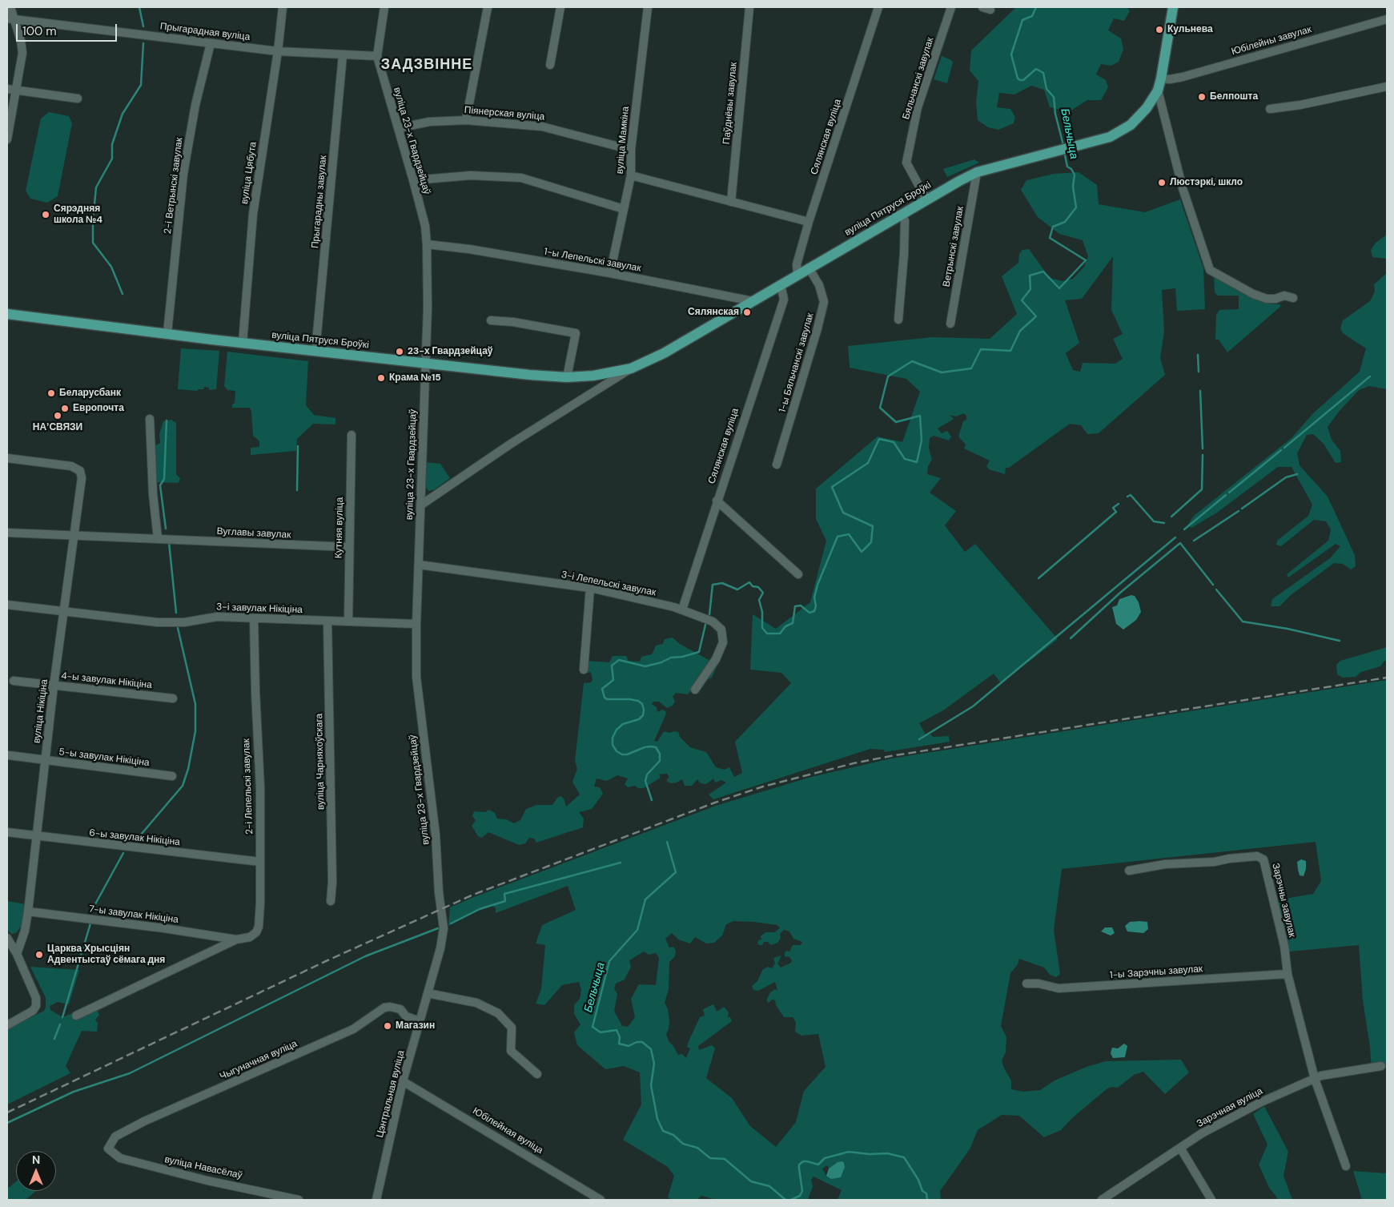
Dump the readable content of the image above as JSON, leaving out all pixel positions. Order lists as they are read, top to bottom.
{
  "streets": {
    "main road": ["вуліца Пятруся Броўкі"],
    "street": [
      "Прыгарадная вуліца",
      "Юбілейны завулак",
      "Бяльчанскі завулак",
      "Паўднёвы завулак",
      "Піянерская вуліца",
      "Сялянская вуліца",
      "вуліца Мамкіна",
      "вуліца 23-х Гвардзейцаў",
      "вуліца Цябута",
      "2-і Ветрынскі завулак",
      "Прыгарадны завулак",
      "Ветрынскі завулак",
      "1-ы Лепельскі завулак",
      "1-ы Бяльчанскі завулак",
      "Кутняя вуліца",
      "Вуглавы завулак",
      "3-і Лепельскі завулак",
      "3-і завулак Нікіціна",
      "4-ы завулак Нікіціна",
      "вуліца Нікіціна",
      "5-ы завулак Нікіціна",
      "вуліца Чарняхоўскага",
      "2-і Лепельскі завулак",
      "6-ы завулак Нікіціна",
      "Зарэчны завулак",
      "7-ы завулак Нікіціна",
      "1-ы Зарэчны завулак",
      "Чыгуначная вуліца",
      "Цэнтральная вуліца",
      "Зарэчная вуліца",
      "Юбілейная вуліца",
      "вуліца Навасёлаў"
    ]
  },
  "crossings": [
    ["Прыгарадная вуліца", "вуліца 23-х Гвардзейцаў"],
    ["Прыгарадная вуліца", "вуліца Цябута"],
    ["Прыгарадная вуліца", "2-і Ветрынскі завулак"],
    ["Прыгарадная вуліца", "Прыгарадны завулак"],
    ["Бяльчанскі завулак", "вуліца Пятруся Броўкі"],
    ["Піянерская вуліца", "вуліца Мамкіна"],
    ["Піянерская вуліца", "вуліца 23-х Гвардзейцаў"],
    ["Сялянская вуліца", "вуліца Пятруся Броўкі"],
    ["Сялянская вуліца", "3-і Лепельскі завулак"],
    ["вуліца Мамкіна", "1-ы Лепельскі завулак"],
    ["вуліца 23-х Гвардзейцаў", "вуліца Пятруся Броўкі"],
    ["вуліца 23-х Гвардзейцаў", "1-ы Лепельскі завулак"],
    ["вуліца 23-х Гвардзейцаў", "3-і Лепельскі завулак"],
    ["вуліца 23-х Гвардзейцаў", "3-і завулак Нікіціна"],
    ["вуліца 23-х Гвардзейцаў", "Цэнтральная вуліца"],
    ["вуліца Цябута", "вуліца Пятруся Броўкі"],
    ["2-і Ветрынскі завулак", "вуліца Пятруся Броўкі"],
    ["Прыгарадны завулак", "вуліца Пятруся Броўкі"],
    ["вуліца Пятруся Броўкі", "Ветрынскі завулак"],
    ["вуліца Пятруся Броўкі", "1-ы Лепельскі завулак"],
    ["вуліца Пятруся Броўкі", "1-ы Бяльчанскі завулак"],
    ["Кутняя вуліца", "Вуглавы завулак"],
    ["Кутняя вуліца", "3-і завулак Нікіціна"],
    ["Вуглавы завулак", "вуліца Нікіціна"],
    ["3-і завулак Нікіціна", "вуліца Нікіціна"],
    ["3-і завулак Нікіціна", "вуліца Чарняхоўскага"],
    ["3-і завулак Нікіціна", "2-і Лепельскі завулак"],
    ["4-ы завулак Нікіціна", "вуліца Нікіціна"],
    ["вуліца Нікіціна", "5-ы завулак Нікіціна"],
    ["вуліца Нікіціна", "6-ы завулак Нікіціна"],
    ["вуліца Нікіціна", "7-ы завулак Нікіціна"],
    ["2-і Лепельскі завулак", "6-ы завулак Нікіціна"],
    ["2-і Лепельскі завулак", "7-ы завулак Нікіціна"],
    ["Зарэчны завулак", "1-ы Зарэчны завулак"],
    ["Зарэчны завулак", "Зарэчная вуліца"],
    ["Чыгуначная вуліца", "Цэнтральная вуліца"],
    ["Чыгуначная вуліца", "вуліца Навасёлаў"],
    ["Цэнтральная вуліца", "Юбілейная вуліца"]
  ],
  "districts": ["ЗАДЗВІННЕ"],
  "water": ["Бельчыца"],
  "places": [
    "Кульнева",
    "Белпошта",
    "Люстэркі, шкло",
    "Сярэдняя школа №4",
    "Сялянская",
    "23-х Гвардзейцаў",
    "Крама №15",
    "Беларусбанк",
    "Европочта",
    "НАʼСВЯЗИ",
    "Царква Хрысціян Адвентыстаў сёмага дня",
    "Магазин"
  ],
  "scale_bar": "100 m",
  "north": "top"
}
